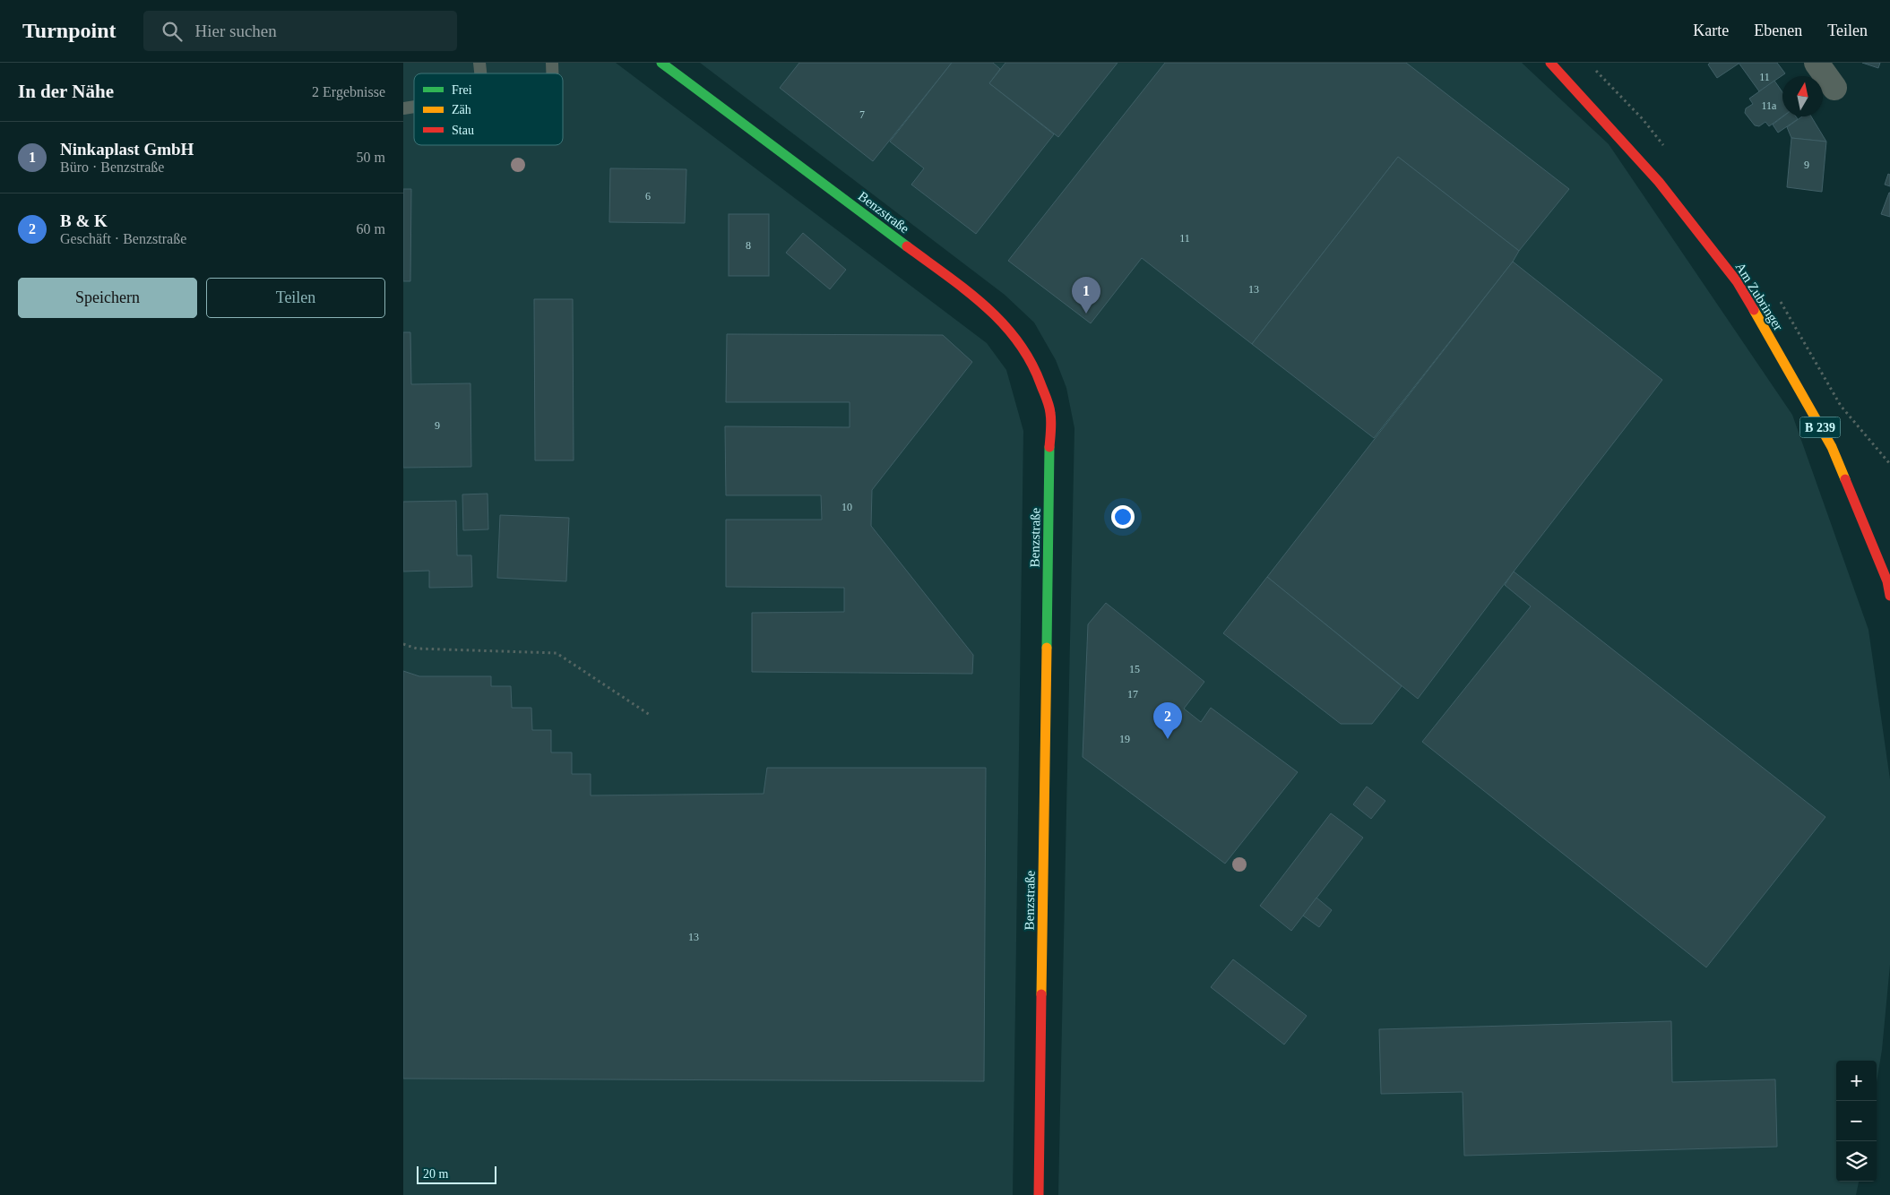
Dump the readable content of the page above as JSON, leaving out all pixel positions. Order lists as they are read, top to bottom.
{
  "streets": {
    "street": ["Benzstraße", "Am Zubringer", "B 239"]
  },
  "crossings": [
    ["Am Zubringer", "B 239"]
  ],
  "house_numbers": [
    "11",
    "11a",
    "7",
    "9",
    "6",
    "11",
    "8",
    "13",
    "9",
    "10",
    "15",
    "17",
    "19",
    "13"
  ],
  "legend": ["Frei", "Zäh", "Stau"],
  "scale_bar": "20 m",
  "north": "top",
  "page": {
    "header": "Turnpoint",
    "search": "Hier suchen",
    "nav": ["Karte", "Ebenen", "Teilen"],
    "heading": ["In der Nähe", "2 Ergebnisse"],
    "list": [
      {
        "mark": "1",
        "name": "Ninkaplast GmbH",
        "note": "Büro · Benzstraße",
        "value": "50 m"
      },
      {
        "mark": "2",
        "name": "B & K",
        "note": "Geschäft · Benzstraße",
        "value": "60 m"
      }
    ],
    "buttons": ["Speichern", "Teilen"],
    "pins": ["1", "2"],
    "map_buttons": ["+", "−"],
    "scale": "20 m"
  }
}
